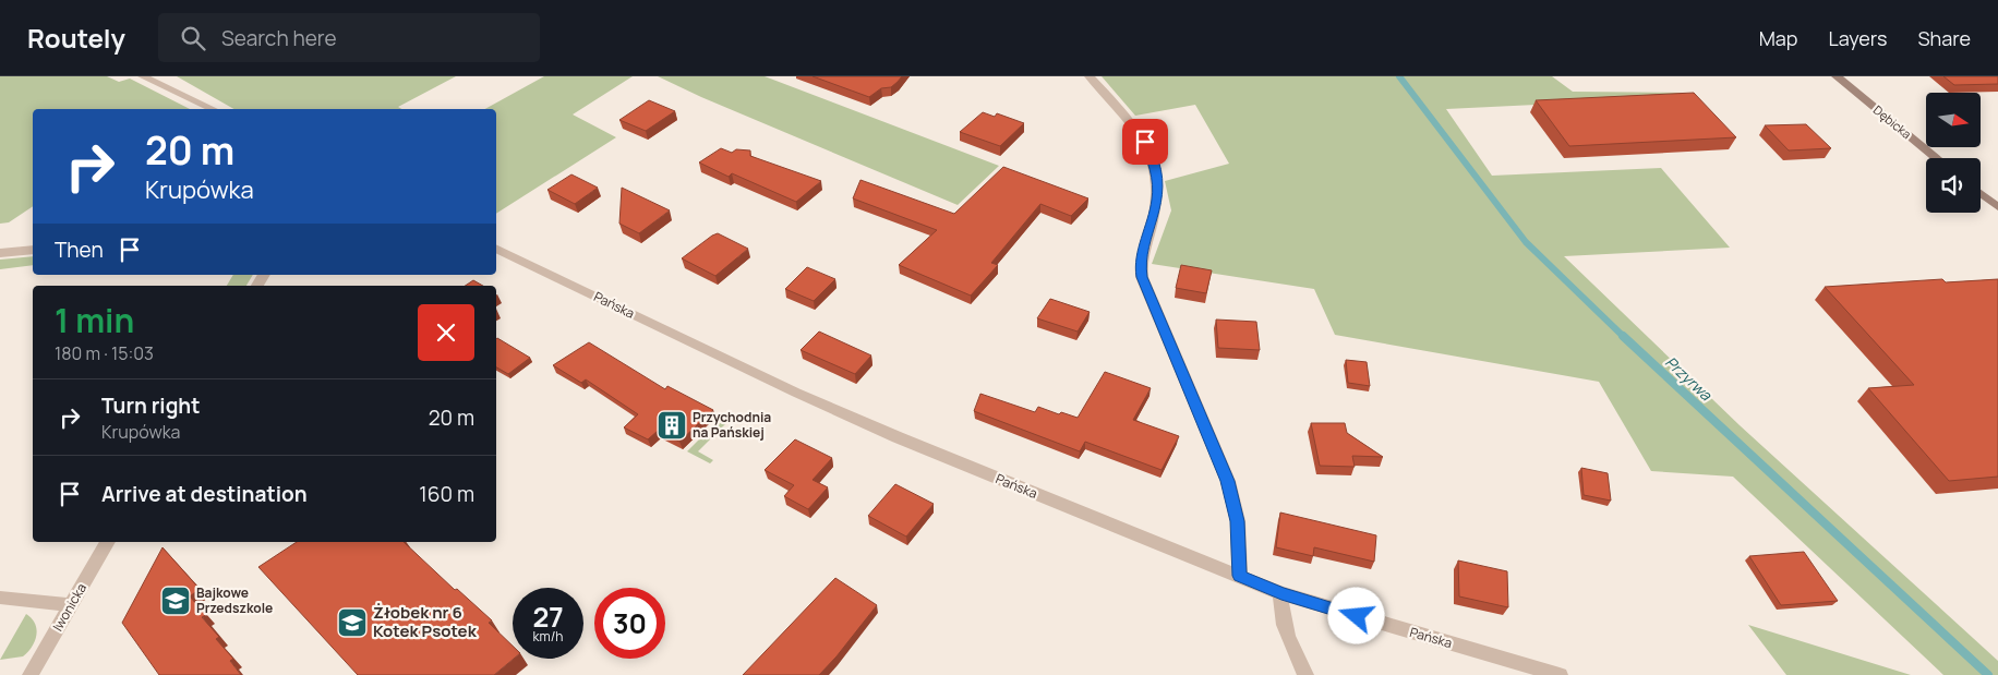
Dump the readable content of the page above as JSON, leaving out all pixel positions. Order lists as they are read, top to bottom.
{
  "streets": {
    "street": ["Dębicka", "Pańska", "Iwonicka"]
  },
  "water": ["Przyrwa"],
  "places": {
    "building": ["Przychodnia na Pańskiej"],
    "school or university": ["Bajkowe Przedszkole", "Żłobek nr 6 Kotek Psotek"]
  },
  "north": "right",
  "page": {
    "header": "Routely",
    "search": "Search here",
    "nav": ["Map", "Layers", "Share"],
    "turn": ["20 m", "Krupówka"],
    "then": "Then",
    "heading": ["1 min", "180 m · 15:03"],
    "list": [
      {
        "name": "Turn right",
        "note": "Krupówka",
        "value": "20 m"
      },
      {
        "name": "Arrive at destination",
        "value": "160 m"
      }
    ],
    "speed": "27 km/h",
    "limit": "30"
  }
}
